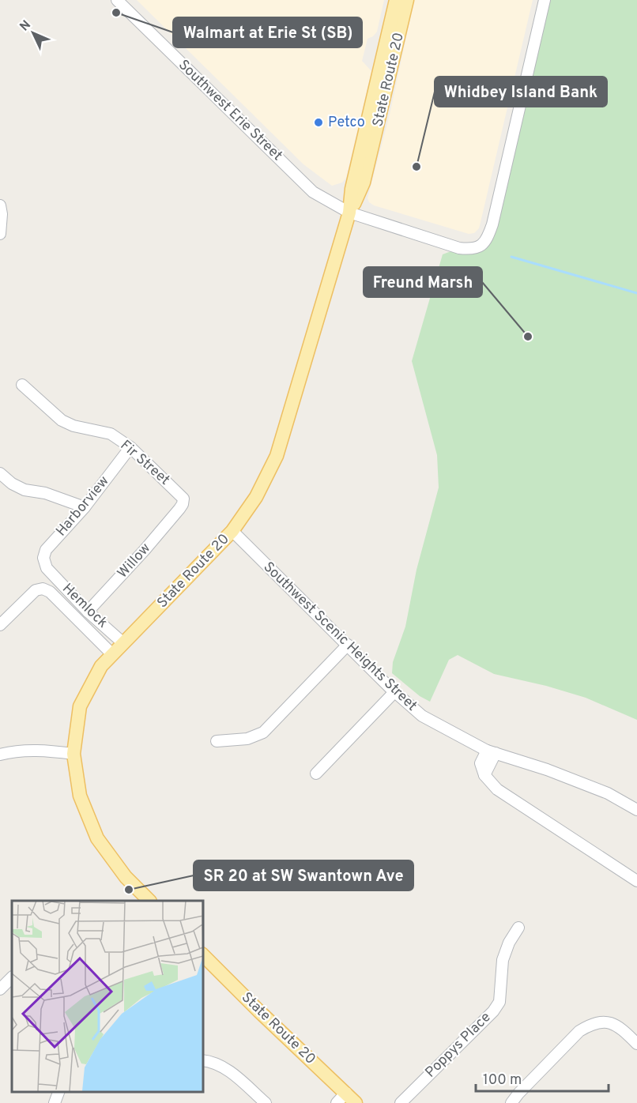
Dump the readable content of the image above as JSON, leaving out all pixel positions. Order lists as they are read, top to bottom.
{
  "streets": {
    "main road": ["State Route 20"],
    "street": [
      "Southwest Erie Street",
      "Fir Street",
      "Harborview",
      "Willow",
      "Hemlock",
      "Southwest Scenic Heights Street",
      "Poppys Place"
    ]
  },
  "crossings": [
    ["State Route 20", "Southwest Erie Street"],
    ["State Route 20", "Hemlock"],
    ["State Route 20", "Southwest Scenic Heights Street"],
    ["Fir Street", "Harborview"],
    ["Fir Street", "Willow"],
    ["Harborview", "Hemlock"],
    ["Willow", "Hemlock"]
  ],
  "places": [
    "Walmart at Erie St (SB)",
    "Petco",
    "Whidbey Island Bank",
    "Freund Marsh",
    "SR 20 at SW Swantown Ave"
  ],
  "scale_bar": "100 m",
  "north": "top left"
}
